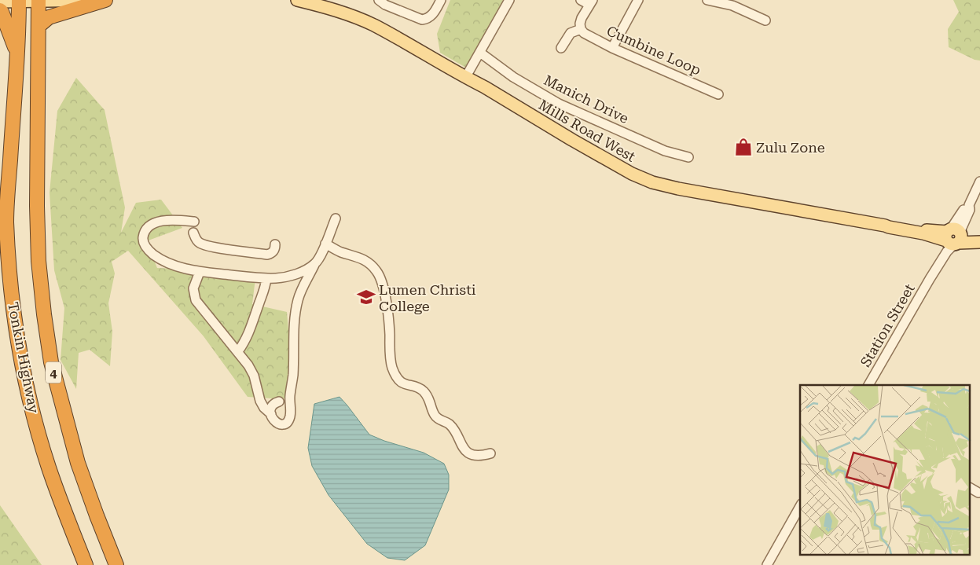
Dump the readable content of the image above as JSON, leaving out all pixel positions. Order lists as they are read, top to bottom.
{
  "streets": {
    "highway": ["Tonkin Highway", "4"],
    "main road": ["Mills Road West"],
    "street": ["Cumbine Loop", "Manich Drive", "Station Street"]
  },
  "crossings": [
    ["Mills Road West", "Station Street"]
  ],
  "places": {
    "shop": ["Zulu Zone"],
    "school or university": ["Lumen Christi College"]
  }
}
